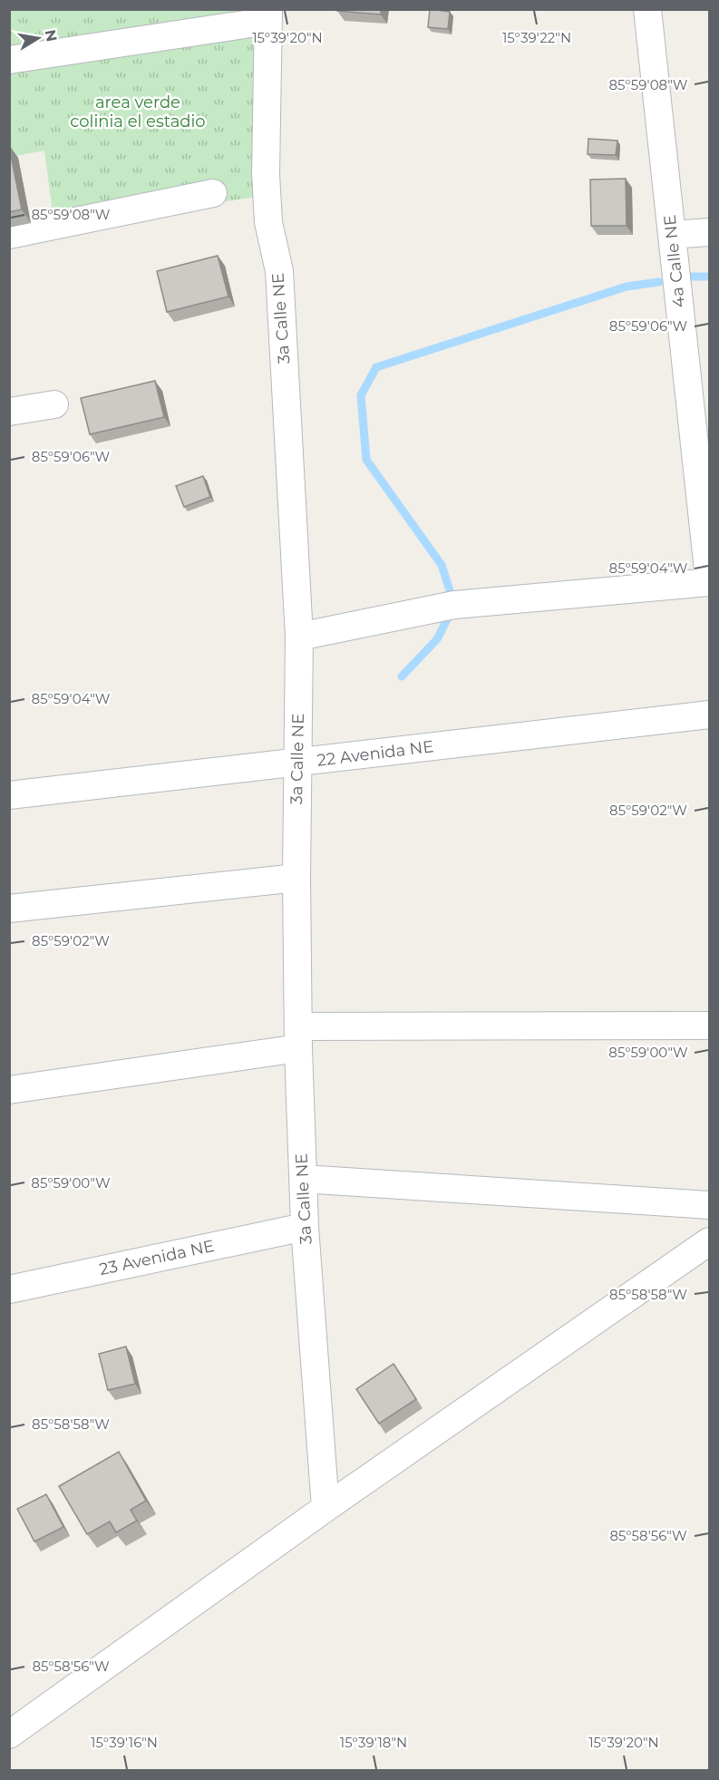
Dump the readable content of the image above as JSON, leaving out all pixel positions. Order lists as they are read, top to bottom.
{
  "streets": {
    "street": [
      "4a Calle NE",
      "3a Calle NE",
      "22 Avenida NE",
      "23 Avenida NE"
    ]
  },
  "crossings": [
    ["3a Calle NE", "22 Avenida NE"],
    ["3a Calle NE", "23 Avenida NE"]
  ],
  "parks": ["area verde colinia el estadio"],
  "north": "right",
  "coordinates": [
    "15°39'22\"N",
    "15°39'20\"N",
    "85°59'08\"W",
    "85°59'06\"W",
    "85°59'04\"W",
    "85°59'02\"W",
    "85°59'00\"W",
    "85°58'58\"W",
    "85°58'56\"W",
    "15°39'16\"N",
    "15°39'18\"N"
  ]
}
